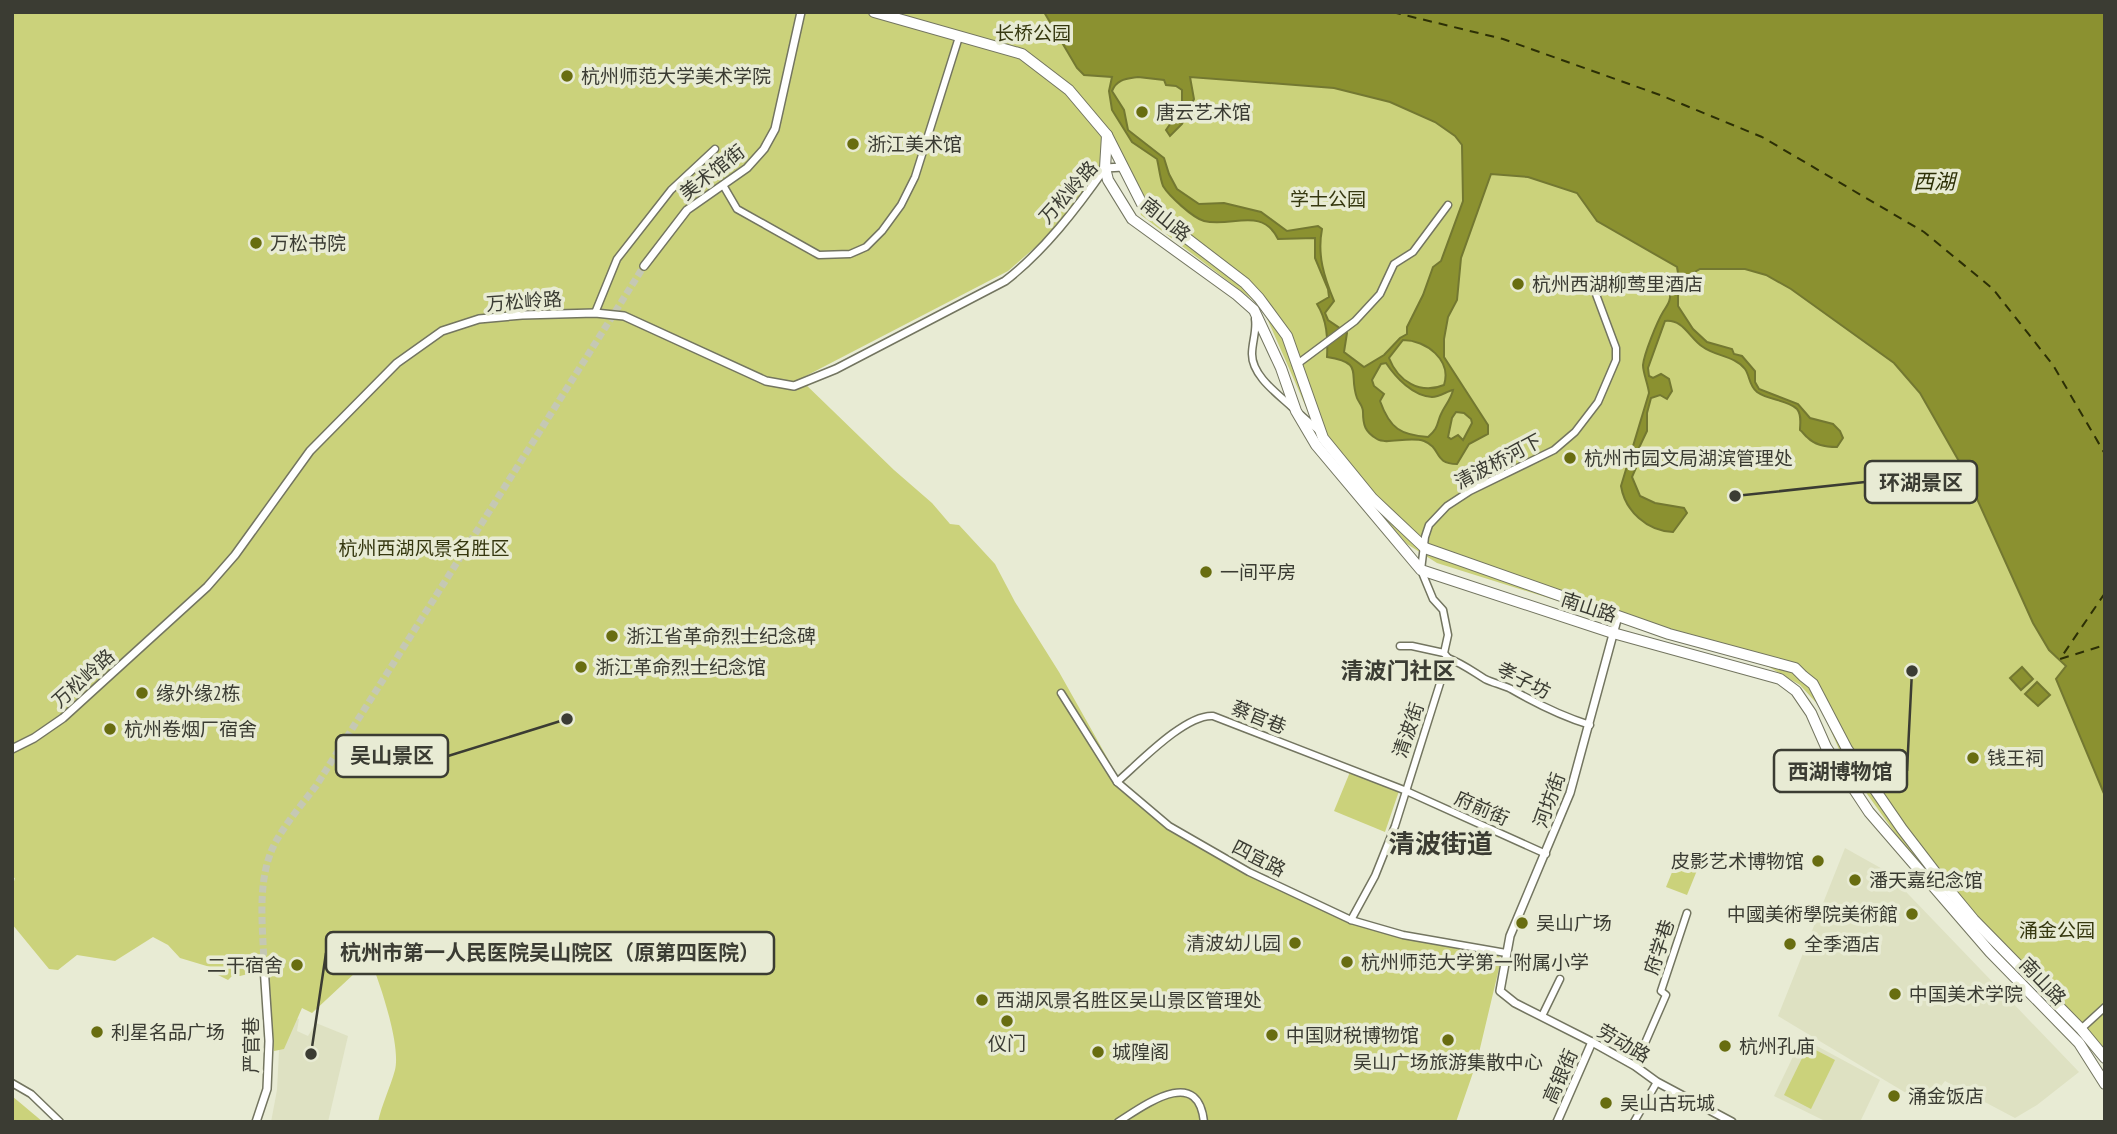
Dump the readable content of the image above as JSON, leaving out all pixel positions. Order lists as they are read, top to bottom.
{
  "streets": {
    "main road": ["南山路"],
    "street": [
      "美术馆街",
      "万松岭路",
      "清波桥河下",
      "孝子坊",
      "蔡官巷",
      "清波街",
      "河坊街",
      "府前街",
      "四宜路",
      "府学巷",
      "劳动路",
      "严官巷",
      "高银街"
    ]
  },
  "crossings": [
    ["万松岭路", "南山路"],
    ["南山路", "清波桥河下"],
    ["南山路", "清波街"],
    ["南山路", "河坊街"],
    ["孝子坊", "清波街"],
    ["孝子坊", "河坊街"],
    ["蔡官巷", "清波街"],
    ["蔡官巷", "府前街"],
    ["蔡官巷", "四宜路"],
    ["清波街", "府前街"],
    ["清波街", "四宜路"],
    ["河坊街", "府前街"],
    ["河坊街", "四宜路"],
    ["河坊街", "劳动路"],
    ["府学巷", "劳动路"],
    ["劳动路", "高银街"]
  ],
  "districts": ["清波门社区", "清波街道"],
  "water": ["西湖"],
  "parks": [
    "长桥公园",
    "学士公园",
    "杭州西湖风景名胜区",
    "涌金公园"
  ],
  "places": [
    "杭州师范大学美术学院",
    "唐云艺术馆",
    "浙江美术馆",
    "万松书院",
    "杭州西湖柳莺里酒店",
    "杭州市园文局湖滨管理处",
    "环湖景区",
    "一间平房",
    "浙江省革命烈士纪念碑",
    "浙江革命烈士纪念馆",
    "西湖博物馆",
    "缘外缘2栋",
    "吴山景区",
    "杭州卷烟厂宿舍",
    "钱王祠",
    "皮影艺术博物馆",
    "潘天嘉纪念馆",
    "中國美術學院美術館",
    "吴山广场",
    "清波幼儿园",
    "全季酒店",
    "杭州师范大学第一附属小学",
    "二干宿舍",
    "中国美术学院",
    "西湖风景名胜区吴山景区管理处",
    "仪门",
    "利星名品广场",
    "中国财税博物馆",
    "吴山广场旅游集散中心",
    "杭州孔庙",
    "城隍阁",
    "杭州市第一人民医院吴山院区（原第四医院）",
    "涌金饭店",
    "吴山古玩城"
  ]
}
